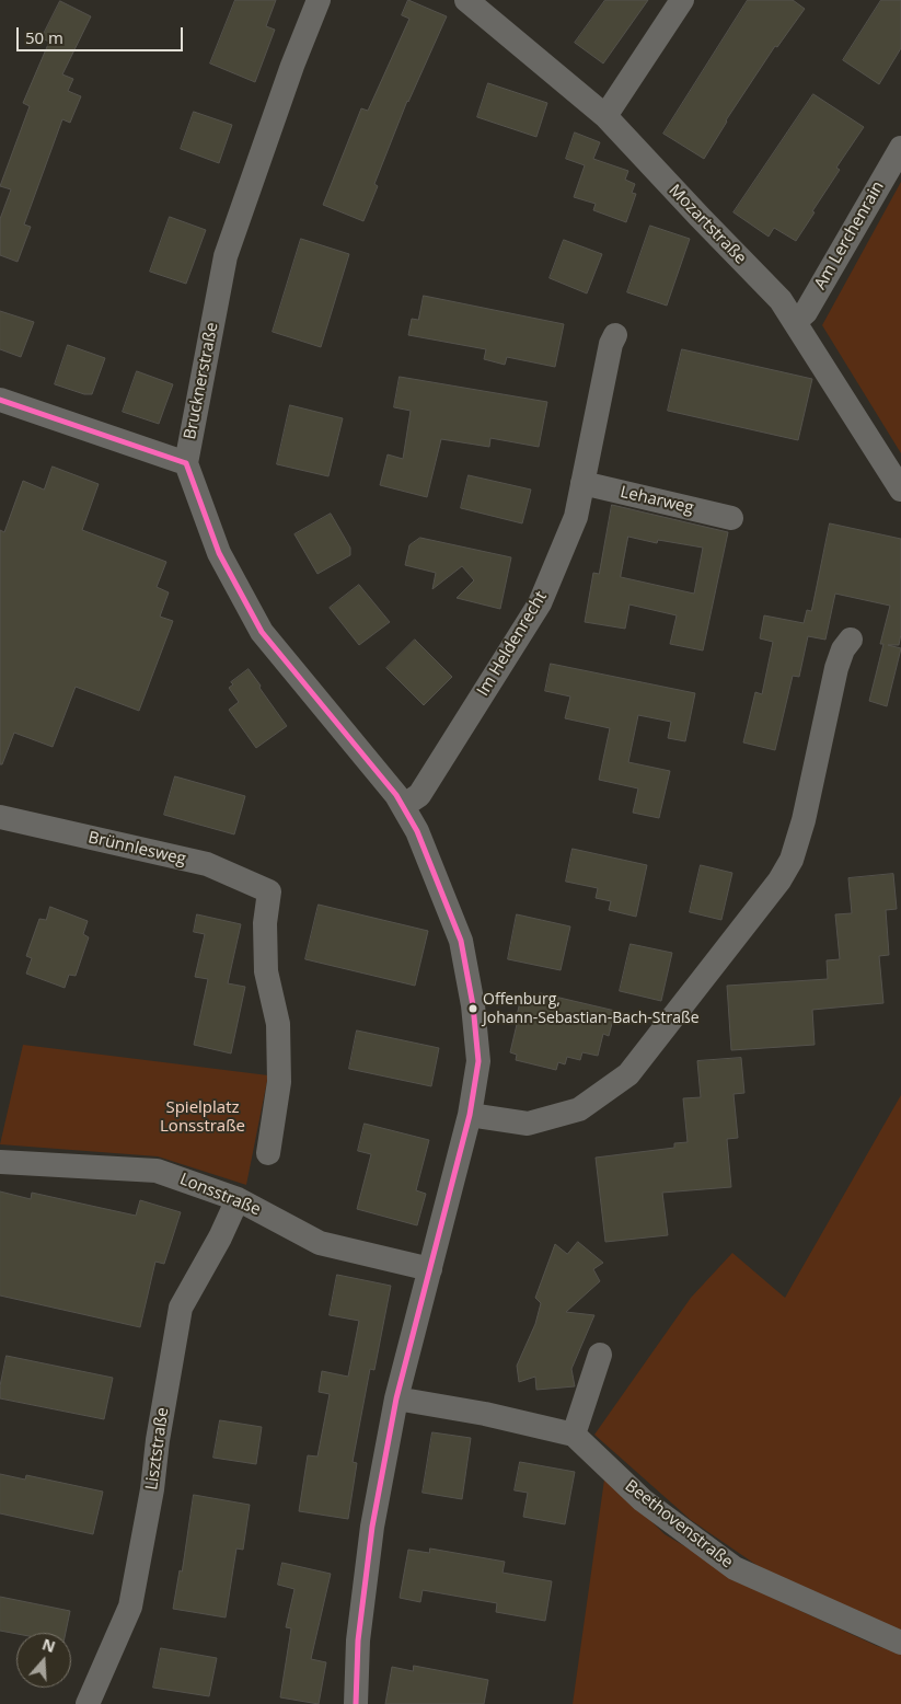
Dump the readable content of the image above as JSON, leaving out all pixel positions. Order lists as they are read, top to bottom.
{
  "streets": {
    "street": [
      "Mozartstraße",
      "Am Lerchenrain",
      "Brucknerstraße",
      "Leharweg",
      "Im Heldenrecht",
      "Brünnlesweg",
      "Lonsstraße",
      "Lisztstraße",
      "Beethovenstraße"
    ]
  },
  "crossings": [
    ["Mozartstraße", "Am Lerchenrain"],
    ["Brucknerstraße", "Im Heldenrecht"],
    ["Brucknerstraße", "Lonsstraße"],
    ["Leharweg", "Im Heldenrecht"],
    ["Lonsstraße", "Lisztstraße"]
  ],
  "parks": ["Spielplatz Lonsstraße"],
  "places": ["Offenburg, Johann-Sebastian-Bach-Straße"],
  "scale_bar": "50 m",
  "north": "top"
}
